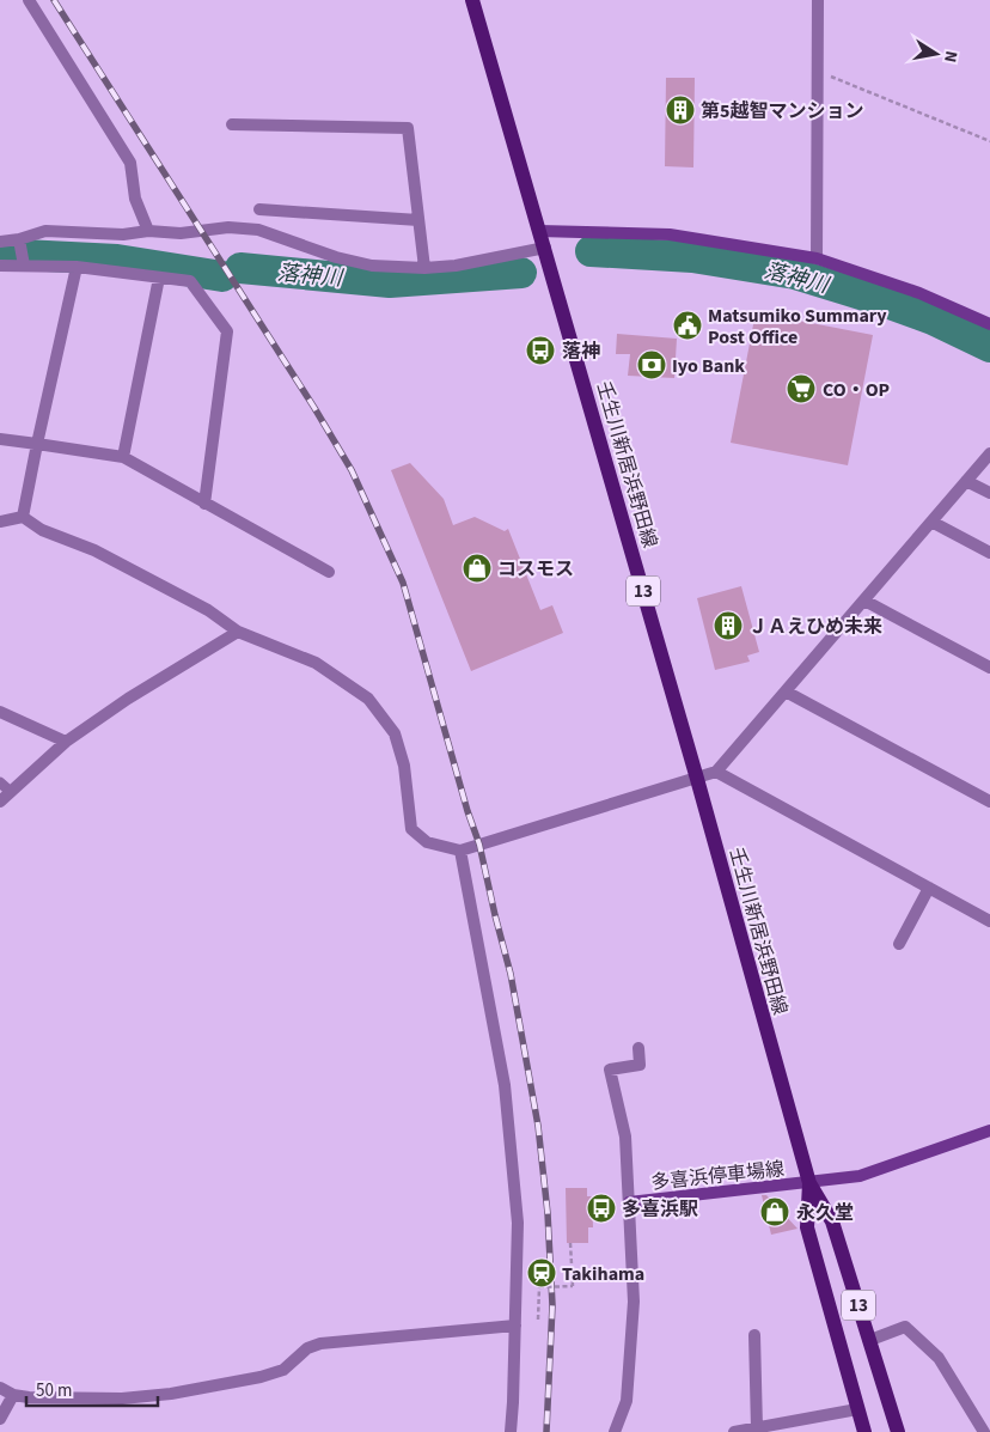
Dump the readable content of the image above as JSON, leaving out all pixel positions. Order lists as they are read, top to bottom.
{
  "streets": {
    "main road": ["壬生川新居浜野田線", "13"],
    "street": ["多喜浜停車場線"]
  },
  "crossings": [
    ["壬生川新居浜野田線", "多喜浜停車場線"]
  ],
  "water": ["落神川"],
  "places": {
    "building": ["第5越智マンション", "ＪＡえひめ未来"],
    "public building": ["Matsumiko Summary Post Office"],
    "bus stop": ["落神", "多喜浜駅"],
    "bank": ["Iyo Bank"],
    "supermarket": ["CO・OP"],
    "shop": ["コスモス", "永久堂"],
    "station": ["Takihama"]
  },
  "scale_bar": "50 m",
  "north": "right"
}
